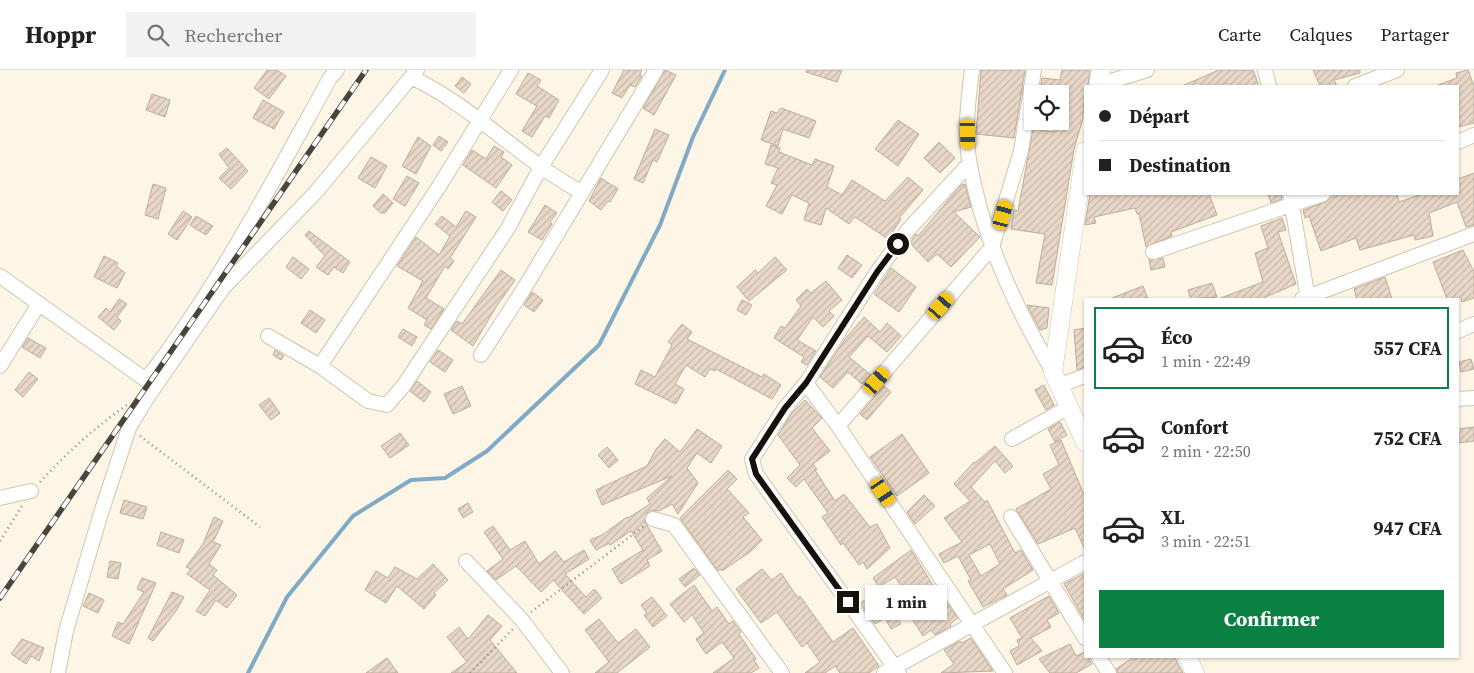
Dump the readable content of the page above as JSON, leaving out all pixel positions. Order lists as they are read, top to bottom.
{
  "page": {
    "header": "Hoppr",
    "search": "Rechercher",
    "nav": ["Carte", "Calques", "Partager"],
    "banner": ["Départ", "Destination"],
    "list": [
      {
        "name": "Éco",
        "note": "1 min · 22:49",
        "value": "557 CFA"
      },
      {
        "name": "Confort",
        "note": "2 min · 22:50",
        "value": "752 CFA"
      },
      {
        "name": "XL",
        "note": "3 min · 22:51",
        "value": "947 CFA"
      }
    ],
    "buttons": "Confirmer",
    "bubble": "1 min"
  }
}
